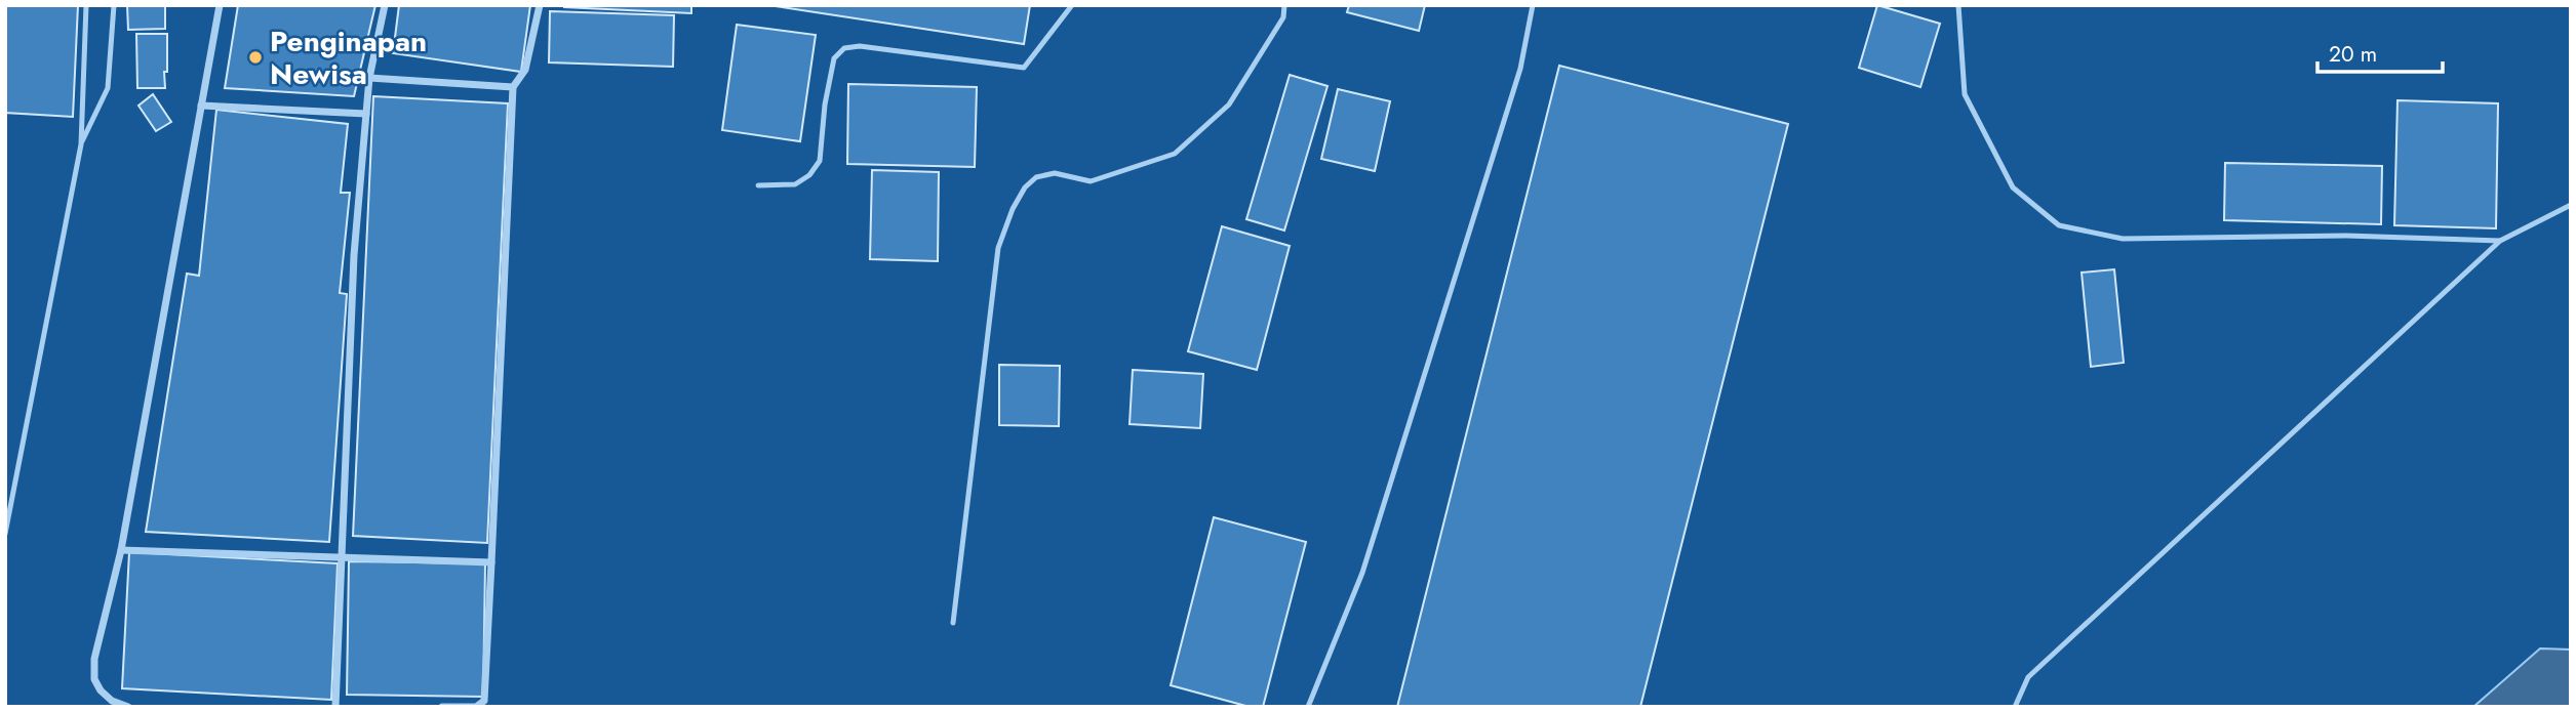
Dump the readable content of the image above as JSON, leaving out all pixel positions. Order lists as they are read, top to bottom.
{
  "places": ["Penginapan Newisa"],
  "scale_bar": "20 m"
}
